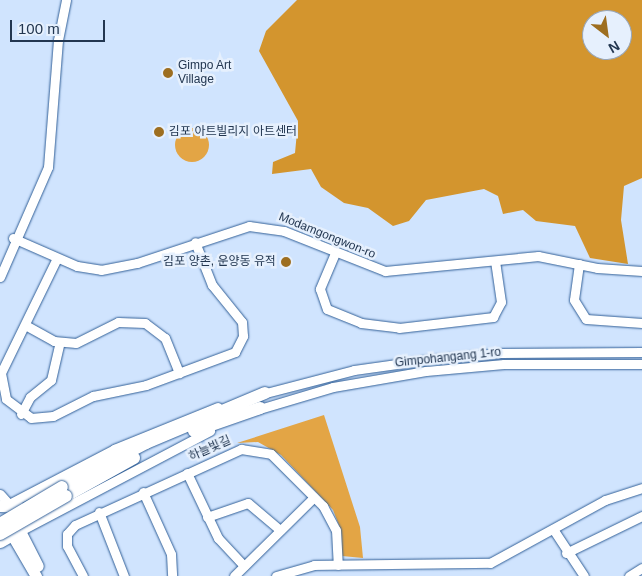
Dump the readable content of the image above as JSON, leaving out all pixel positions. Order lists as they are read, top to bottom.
{
  "streets": {
    "street": ["Modamgongwon-ro", "Gimpohangang 1-ro", "하늘빛길"]
  },
  "places": ["Gimpo Art Village", "김포 아트빌리지 아트센터", "김포 양촌, 운양동 유적"],
  "scale_bar": "100 m",
  "north": "bottom right"
}
